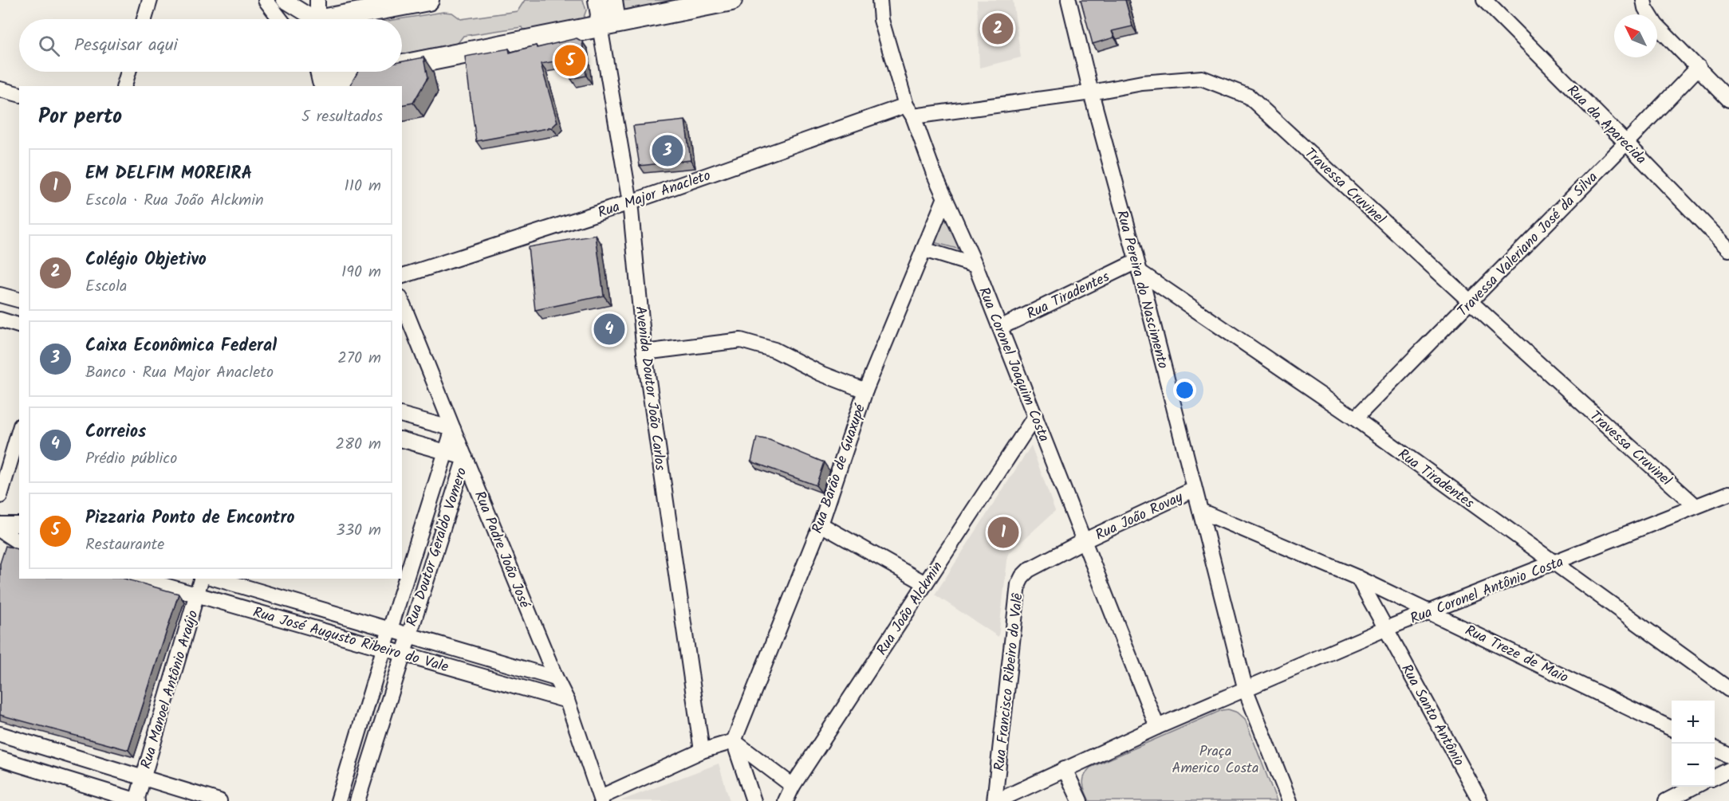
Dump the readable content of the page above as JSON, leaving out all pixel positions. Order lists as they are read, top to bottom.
{
  "streets": {
    "street": [
      "Rua da Aparecida",
      "Travessa Cruvinel",
      "Rua Major Anacleto",
      "Travessa Valeriano José da Silva",
      "Rua Pereira do Nascimento",
      "Rua Tiradentes",
      "Rua Coronel Joaquim Costa",
      "Avenida Doutor João Carlos",
      "Rua Barão de Guaxupé",
      "Rua João Rovay",
      "Rua Doutor Geraldo Vomero",
      "Rua Padre João José",
      "Rua Coronel Antônio Costa",
      "Rua João Alckmin",
      "Rua José Augusto Ribeiro do Vale",
      "Rua Treze de Maio",
      "Rua Francisco Ribeiro do Valê",
      "Rua Manoel Antônio Araújo",
      "Rua Santo Antônio"
    ]
  },
  "crossings": [
    ["Rua da Aparecida", "Travessa Valeriano José da Silva"],
    ["Travessa Cruvinel", "Rua Major Anacleto"],
    ["Travessa Cruvinel", "Travessa Valeriano José da Silva"],
    ["Travessa Cruvinel", "Rua Pereira do Nascimento"],
    ["Travessa Cruvinel", "Rua Coronel Joaquim Costa"],
    ["Travessa Cruvinel", "Rua Coronel Antônio Costa"],
    ["Rua Major Anacleto", "Rua Coronel Joaquim Costa"],
    ["Rua Major Anacleto", "Avenida Doutor João Carlos"],
    ["Travessa Valeriano José da Silva", "Rua Tiradentes"],
    ["Rua Pereira do Nascimento", "Rua Tiradentes"],
    ["Rua Pereira do Nascimento", "Rua João Rovay"],
    ["Rua Pereira do Nascimento", "Rua Coronel Antônio Costa"],
    ["Rua Pereira do Nascimento", "Rua Treze de Maio"],
    ["Rua Tiradentes", "Rua Coronel Joaquim Costa"],
    ["Rua Tiradentes", "Rua Coronel Antônio Costa"],
    ["Rua Coronel Joaquim Costa", "Rua Barão de Guaxupé"],
    ["Rua Coronel Joaquim Costa", "Rua João Rovay"],
    ["Rua Coronel Joaquim Costa", "Rua João Alckmin"],
    ["Rua Coronel Joaquim Costa", "Rua Francisco Ribeiro do Valê"],
    ["Rua João Rovay", "Rua Francisco Ribeiro do Valê"],
    ["Rua Doutor Geraldo Vomero", "Rua Padre João José"],
    ["Rua Doutor Geraldo Vomero", "Rua José Augusto Ribeiro do Vale"],
    ["Rua Padre João José", "Rua José Augusto Ribeiro do Vale"],
    ["Rua Coronel Antônio Costa", "Rua Treze de Maio"],
    ["Rua Coronel Antônio Costa", "Rua Santo Antônio"],
    ["Rua José Augusto Ribeiro do Vale", "Rua Manoel Antônio Araújo"]
  ],
  "parks": ["Praça Americo Costa"],
  "north": "top left",
  "page": {
    "pins": [
      "2",
      "5",
      "3",
      "4",
      "1"
    ],
    "search": "Pesquisar aqui",
    "heading": ["Por perto", "5 resultados"],
    "list": [
      {
        "mark": "1",
        "name": "EM DELFIM MOREIRA",
        "note": "Escola · Rua João Alckmin",
        "value": "110 m"
      },
      {
        "mark": "2",
        "name": "Colégio Objetivo",
        "note": "Escola",
        "value": "190 m"
      },
      {
        "mark": "3",
        "name": "Caixa Econômica Federal",
        "note": "Banco · Rua Major Anacleto",
        "value": "270 m"
      },
      {
        "mark": "4",
        "name": "Correios",
        "note": "Prédio público",
        "value": "280 m"
      },
      {
        "mark": "5",
        "name": "Pizzaria Ponto de Encontro",
        "note": "Restaurante",
        "value": "330 m"
      }
    ],
    "map_buttons": ["+", "−"]
  }
}
